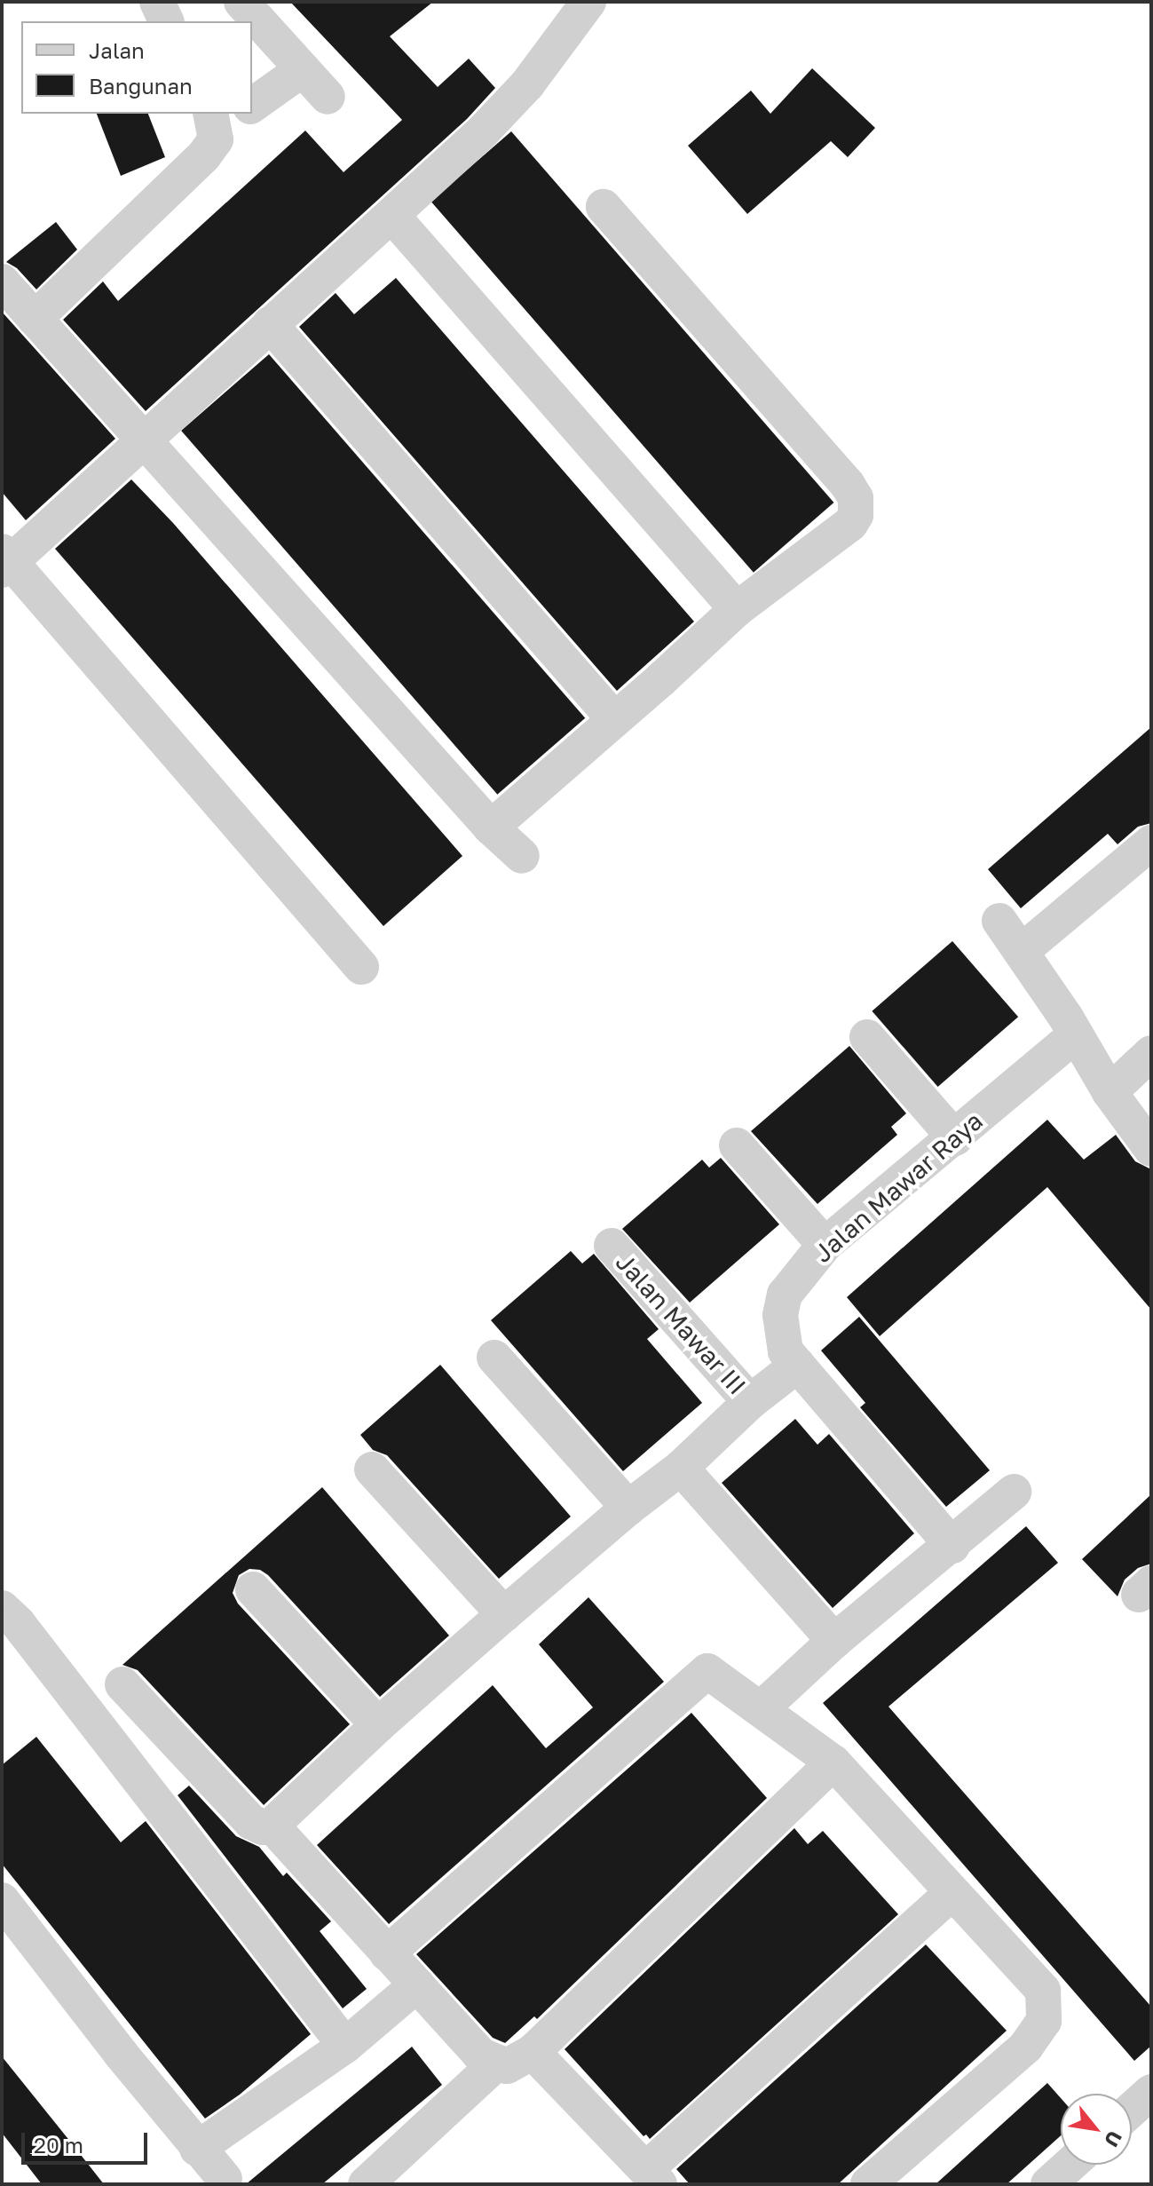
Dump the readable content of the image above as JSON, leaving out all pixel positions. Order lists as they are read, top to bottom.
{
  "streets": {
    "street": ["Jalan Mawar Raya", "Jalan Mawar III"]
  },
  "legend": ["Jalan", "Bangunan"],
  "scale_bar": "20 m",
  "north": "bottom right"
}
